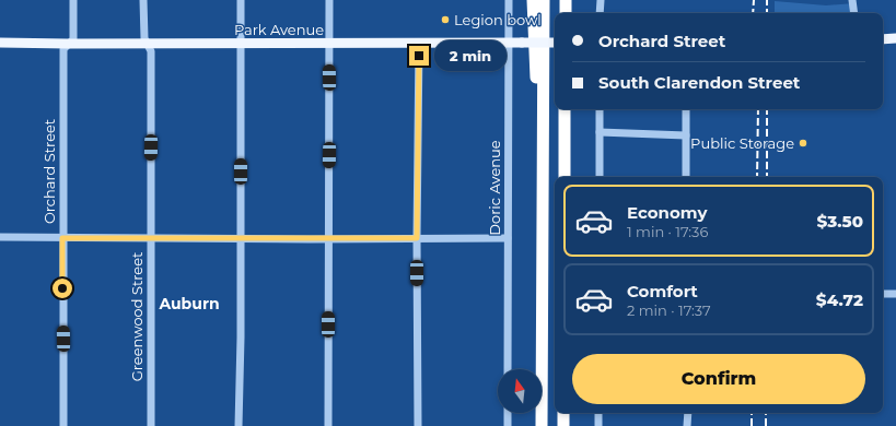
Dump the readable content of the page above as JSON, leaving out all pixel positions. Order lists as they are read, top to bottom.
{
  "streets": {
    "main road": ["Park Avenue"],
    "street": ["Orchard Street", "Doric Avenue", "Greenwood Street"]
  },
  "crossings": [
    ["Park Avenue", "Orchard Street"],
    ["Park Avenue", "Doric Avenue"],
    ["Park Avenue", "Greenwood Street"]
  ],
  "districts": ["Auburn"],
  "places": ["Legion bowl", "Public Storage"],
  "north": "top",
  "page": {
    "banner": ["Orchard Street", "South Clarendon Street"],
    "bubble": "2 min",
    "list": [
      {
        "name": "Economy",
        "note": "1 min · 17:36",
        "value": "$3.50"
      },
      {
        "name": "Comfort",
        "note": "2 min · 17:37",
        "value": "$4.72"
      }
    ],
    "buttons": "Confirm"
  }
}
